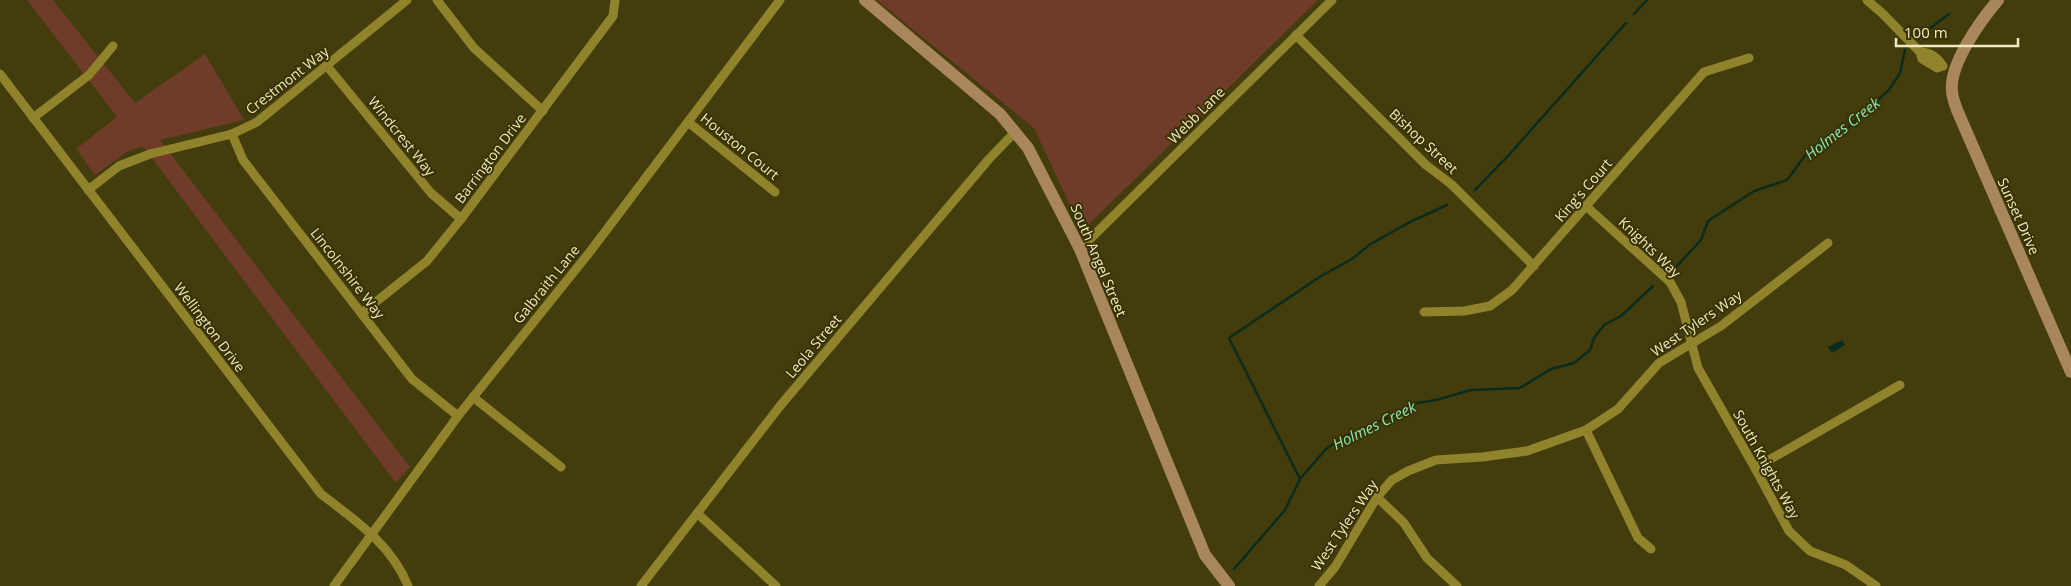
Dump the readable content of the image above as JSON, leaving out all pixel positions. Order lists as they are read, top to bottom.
{
  "streets": {
    "street": [
      "Crestmont Way",
      "Webb Lane",
      "Windcrest Way",
      "Bishop Street",
      "Houston Court",
      "Barrington Drive",
      "King's Court",
      "Sunset Drive",
      "Knights Way",
      "South Angel Street",
      "Lincolnshire Way",
      "Galbraith Lane",
      "West Tylers Way",
      "Wellington Drive",
      "Leola Street",
      "South Knights Way"
    ]
  },
  "crossings": [
    ["Crestmont Way", "Windcrest Way"],
    ["Crestmont Way", "Lincolnshire Way"],
    ["Crestmont Way", "Wellington Drive"],
    ["Webb Lane", "Bishop Street"],
    ["Webb Lane", "South Angel Street"],
    ["Windcrest Way", "Barrington Drive"],
    ["Bishop Street", "King's Court"],
    ["Houston Court", "Galbraith Lane"],
    ["Barrington Drive", "Lincolnshire Way"],
    ["King's Court", "Knights Way"],
    ["Knights Way", "West Tylers Way"],
    ["Knights Way", "South Knights Way"],
    ["South Angel Street", "Leola Street"],
    ["Lincolnshire Way", "Galbraith Lane"],
    ["Galbraith Lane", "Wellington Drive"],
    ["West Tylers Way", "South Knights Way"]
  ],
  "water": ["Holmes Creek"],
  "scale_bar": "100 m"
}
